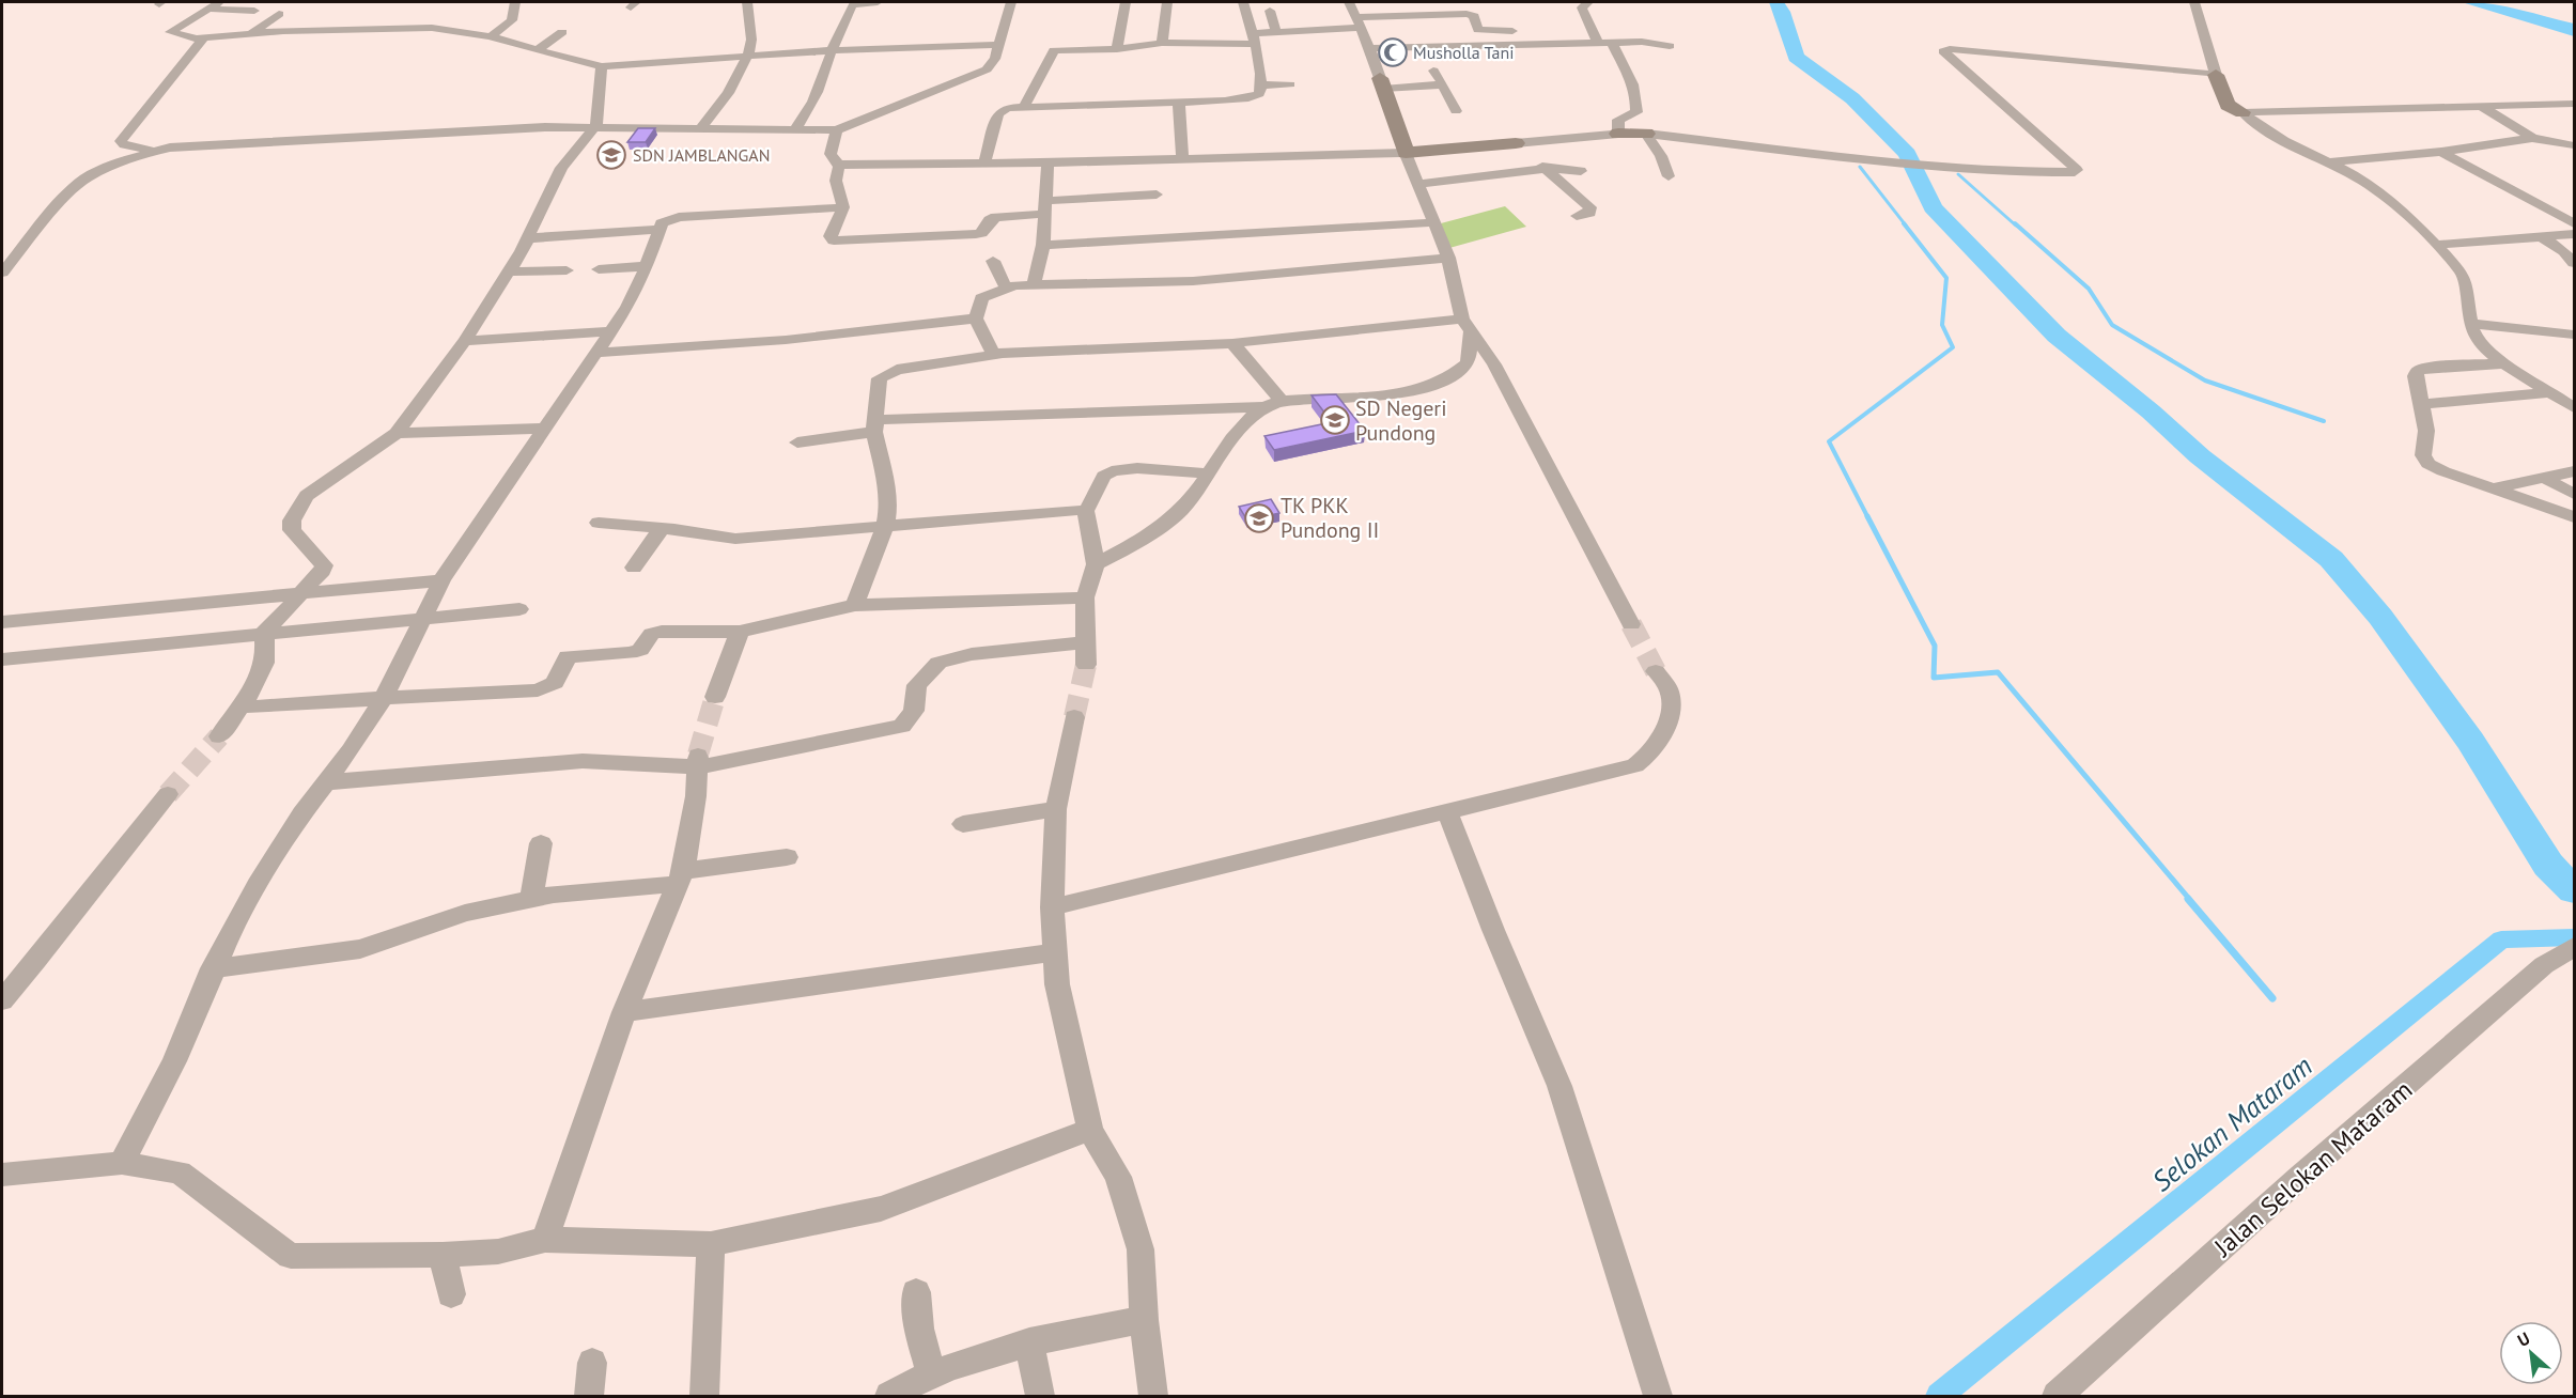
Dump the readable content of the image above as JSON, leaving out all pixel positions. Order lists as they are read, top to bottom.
{
  "streets": {
    "street": ["Jalan Selokan Mataram"]
  },
  "water": ["Selokan Mataram"],
  "places": {
    "mosque": ["Musholla Tani"],
    "school or university": ["SDN JAMBLANGAN", "SD Negeri Pundong", "TK PKK Pundong II"]
  },
  "north": "top left"
}
